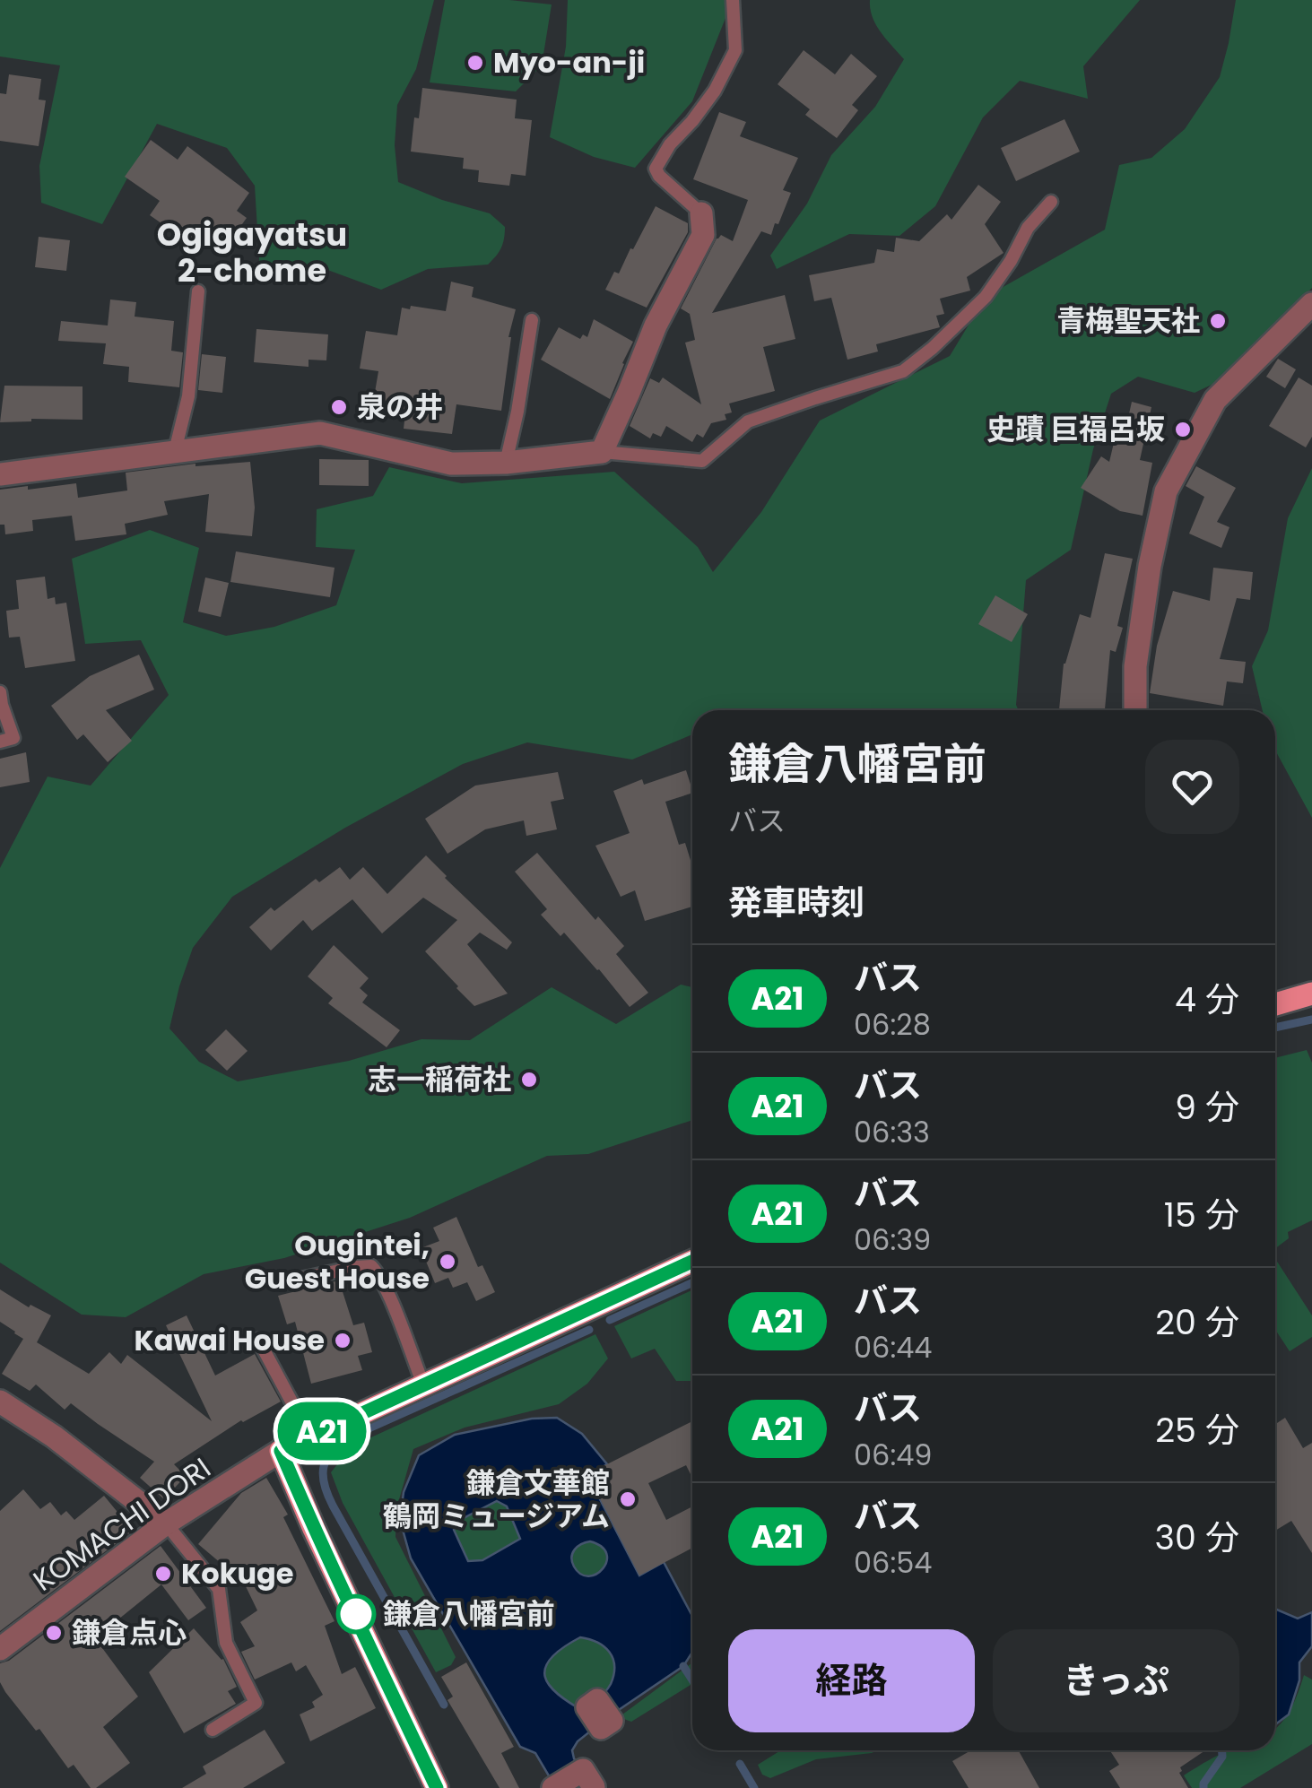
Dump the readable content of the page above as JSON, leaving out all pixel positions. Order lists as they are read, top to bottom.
{
  "streets": {
    "street": ["KOMACHI DORI"]
  },
  "districts": ["Ogigayatsu 2-chome"],
  "places": [
    "Myo-an-ji",
    "青梅聖天社",
    "泉の井",
    "史蹟 巨福呂坂",
    "志一稲荷社",
    "Ougintei, Guest House",
    "Kawai House",
    "鎌倉文華館 鶴岡ミュージアム",
    "Kokuge",
    "鎌倉八幡宮前",
    "鎌倉点心"
  ],
  "lines": ["bus line A21"],
  "page": {
    "on_map": "A21",
    "heading": [
      ["鎌倉八幡宮前", "バス"],
      "発車時刻"
    ],
    "list": [
      {
        "mark": "A21",
        "name": "バス",
        "note": "06:28",
        "value": "4 分"
      },
      {
        "mark": "A21",
        "name": "バス",
        "note": "06:33",
        "value": "9 分"
      },
      {
        "mark": "A21",
        "name": "バス",
        "note": "06:39",
        "value": "15 分"
      },
      {
        "mark": "A21",
        "name": "バス",
        "note": "06:44",
        "value": "20 分"
      },
      {
        "mark": "A21",
        "name": "バス",
        "note": "06:49",
        "value": "25 分"
      },
      {
        "mark": "A21",
        "name": "バス",
        "note": "06:54",
        "value": "30 分"
      }
    ],
    "buttons": ["経路", "きっぷ"]
  }
}
